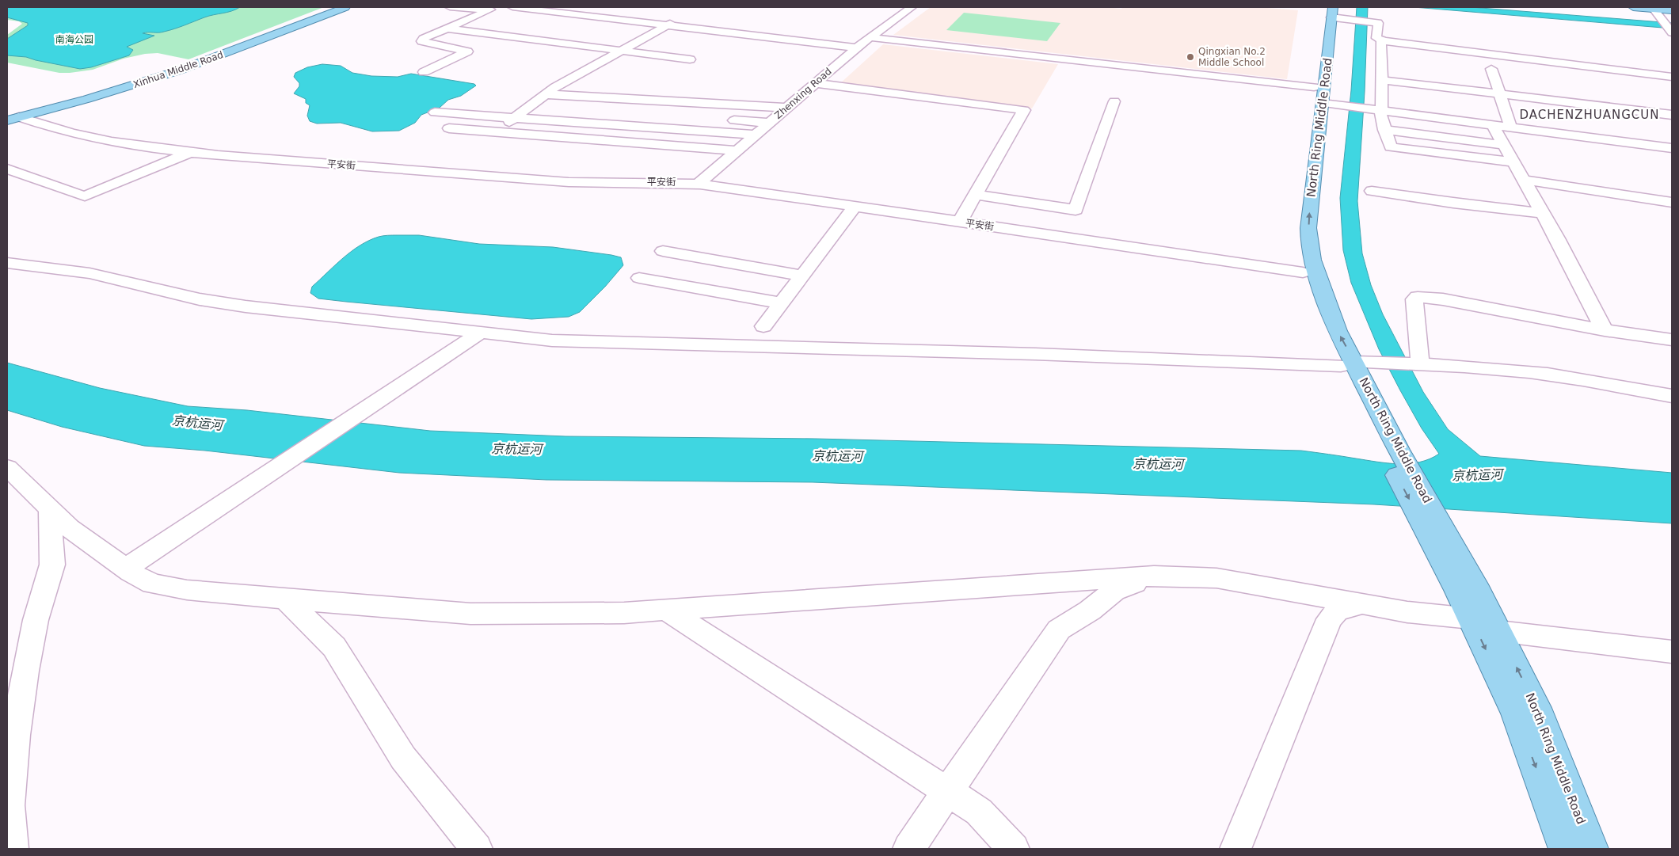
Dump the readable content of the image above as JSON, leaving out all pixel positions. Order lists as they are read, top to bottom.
{
  "streets": {
    "main road": ["Xinhua Middle Road", "North Ring Middle Road"],
    "street": ["Zhenxing Road", "平安街"]
  },
  "crossings": [
    ["Xinhua Middle Road", "平安街"],
    ["Zhenxing Road", "平安街"],
    ["North Ring Middle Road", "平安街"]
  ],
  "districts": ["DACHENZHUANGCUN"],
  "water": ["京杭运河"],
  "parks": ["南海公园"],
  "places": ["Qingxian No.2 Middle School"]
}
